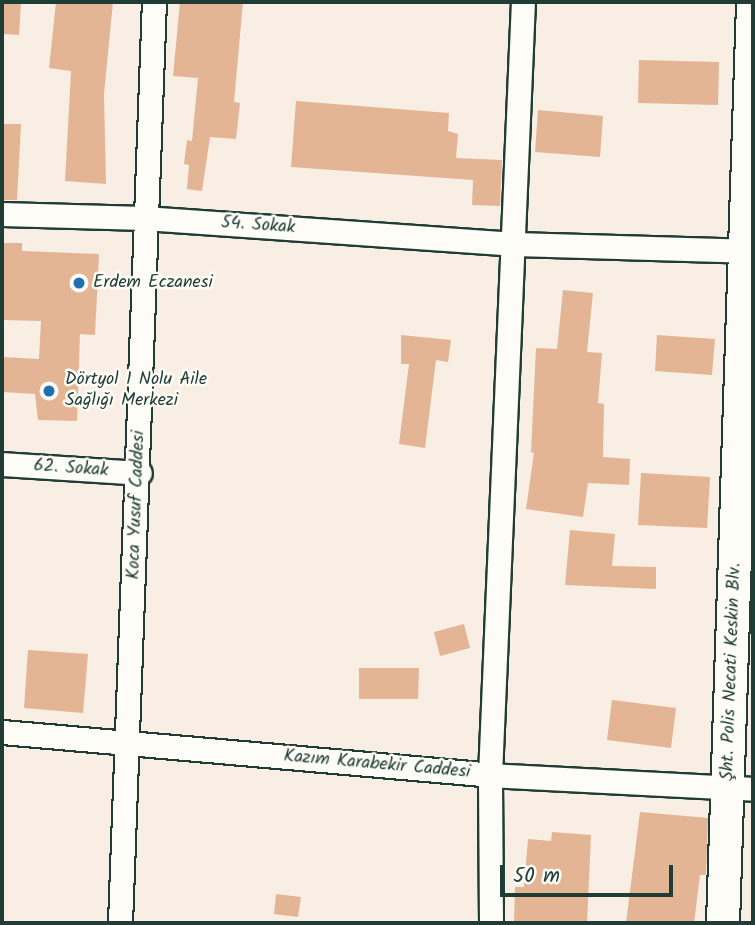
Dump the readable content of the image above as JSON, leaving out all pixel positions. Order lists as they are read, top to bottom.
{
  "streets": {
    "street": [
      "54. Sokak",
      "62. Sokak",
      "Koca Yusuf Caddesi",
      "Şht. Polis Necati Keskin Blv.",
      "Kazım Karabekir Caddesi"
    ]
  },
  "crossings": [
    ["54. Sokak", "Koca Yusuf Caddesi"],
    ["54. Sokak", "Şht. Polis Necati Keskin Blv."],
    ["62. Sokak", "Koca Yusuf Caddesi"],
    ["Koca Yusuf Caddesi", "Kazım Karabekir Caddesi"],
    ["Şht. Polis Necati Keskin Blv.", "Kazım Karabekir Caddesi"]
  ],
  "places": ["Erdem Eczanesi", "Dörtyol 1 Nolu Aile Sağlığı Merkezi"],
  "scale_bar": "50 m"
}
